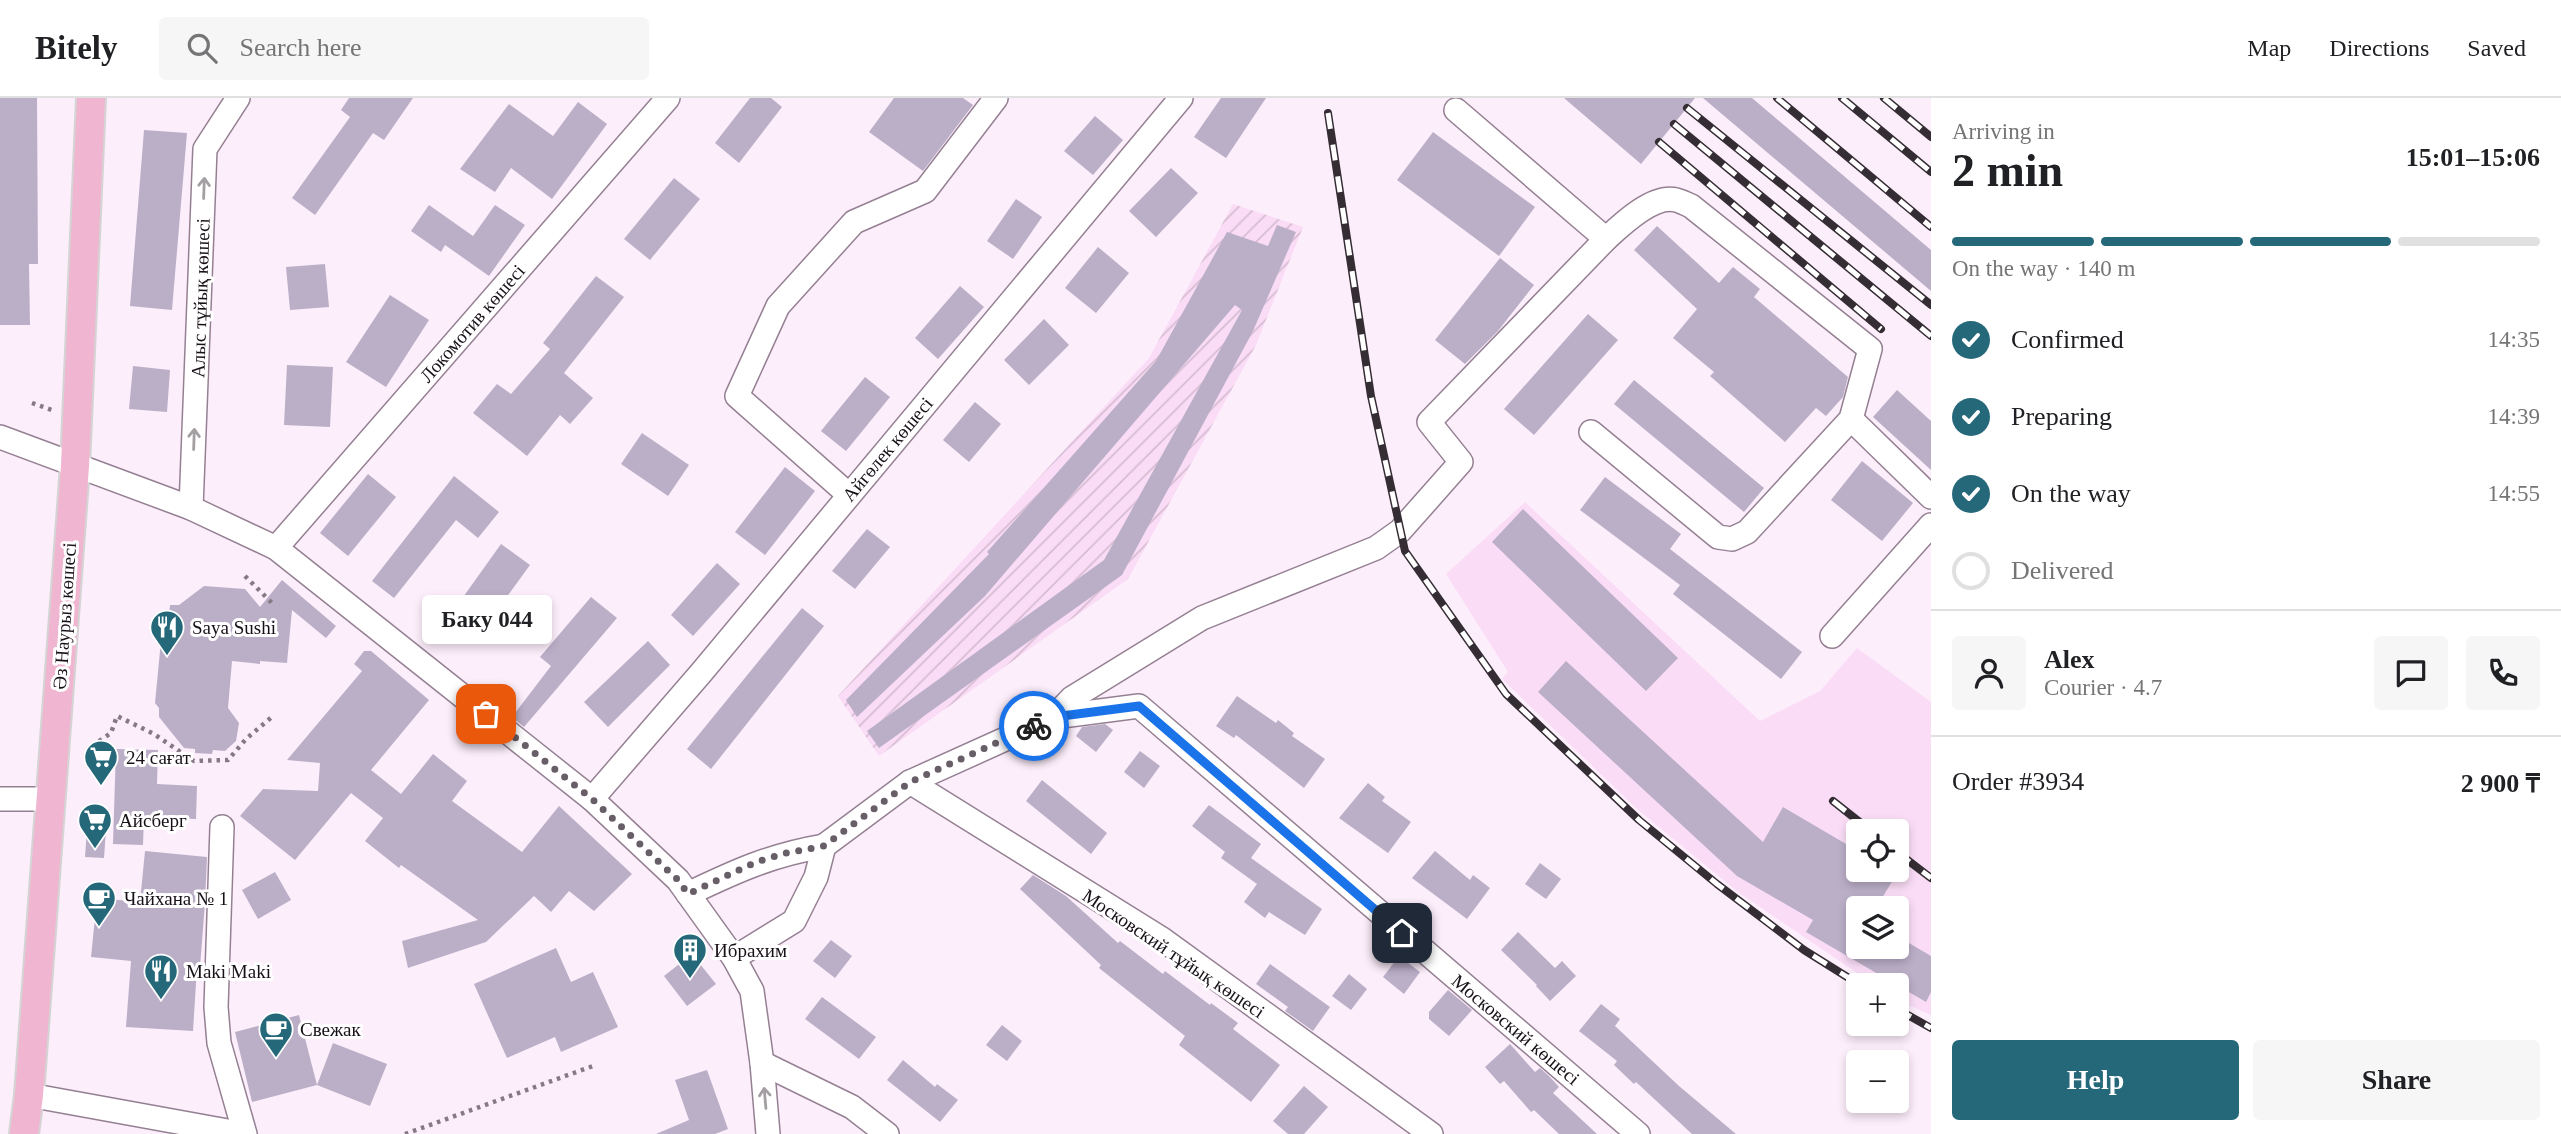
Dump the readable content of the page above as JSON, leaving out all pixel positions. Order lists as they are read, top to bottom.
{
  "streets": {
    "main road": ["Әз Наурыз көшесі"],
    "street": [
      "Алыс тұйық көшесі",
      "Локомотив көшесі",
      "Айгөлек көшесі",
      "Московский тұйық көшесі",
      "Московский көшесі"
    ]
  },
  "one_way": ["Алыс тұйық көшесі"],
  "places": {
    "restaurant": ["Saya Sushi", "Maki Maki"],
    "other": ["Баку 044"],
    "supermarket": ["24 сағат", "Айсберг"],
    "cafe": ["Чайхана № 1", "Свежак"],
    "building": ["Ибрахим"]
  },
  "page": {
    "header": "Bitely",
    "search": "Search here",
    "nav": ["Map", "Directions", "Saved"],
    "heading": ["2 min", "Arriving in", "15:01–15:06"],
    "panel": [
      "Alex",
      "Courier · 4.7",
      "Order #3934",
      "2 900 ₸"
    ],
    "bar": "On the way · 140 m",
    "list": [
      ["Confirmed", "14:35"],
      ["Preparing", "14:39"],
      ["On the way", "14:55"],
      "Delivered"
    ],
    "bubble": "Баку 044",
    "map_buttons": ["+", "−"],
    "buttons": ["Help", "Share"]
  }
}
